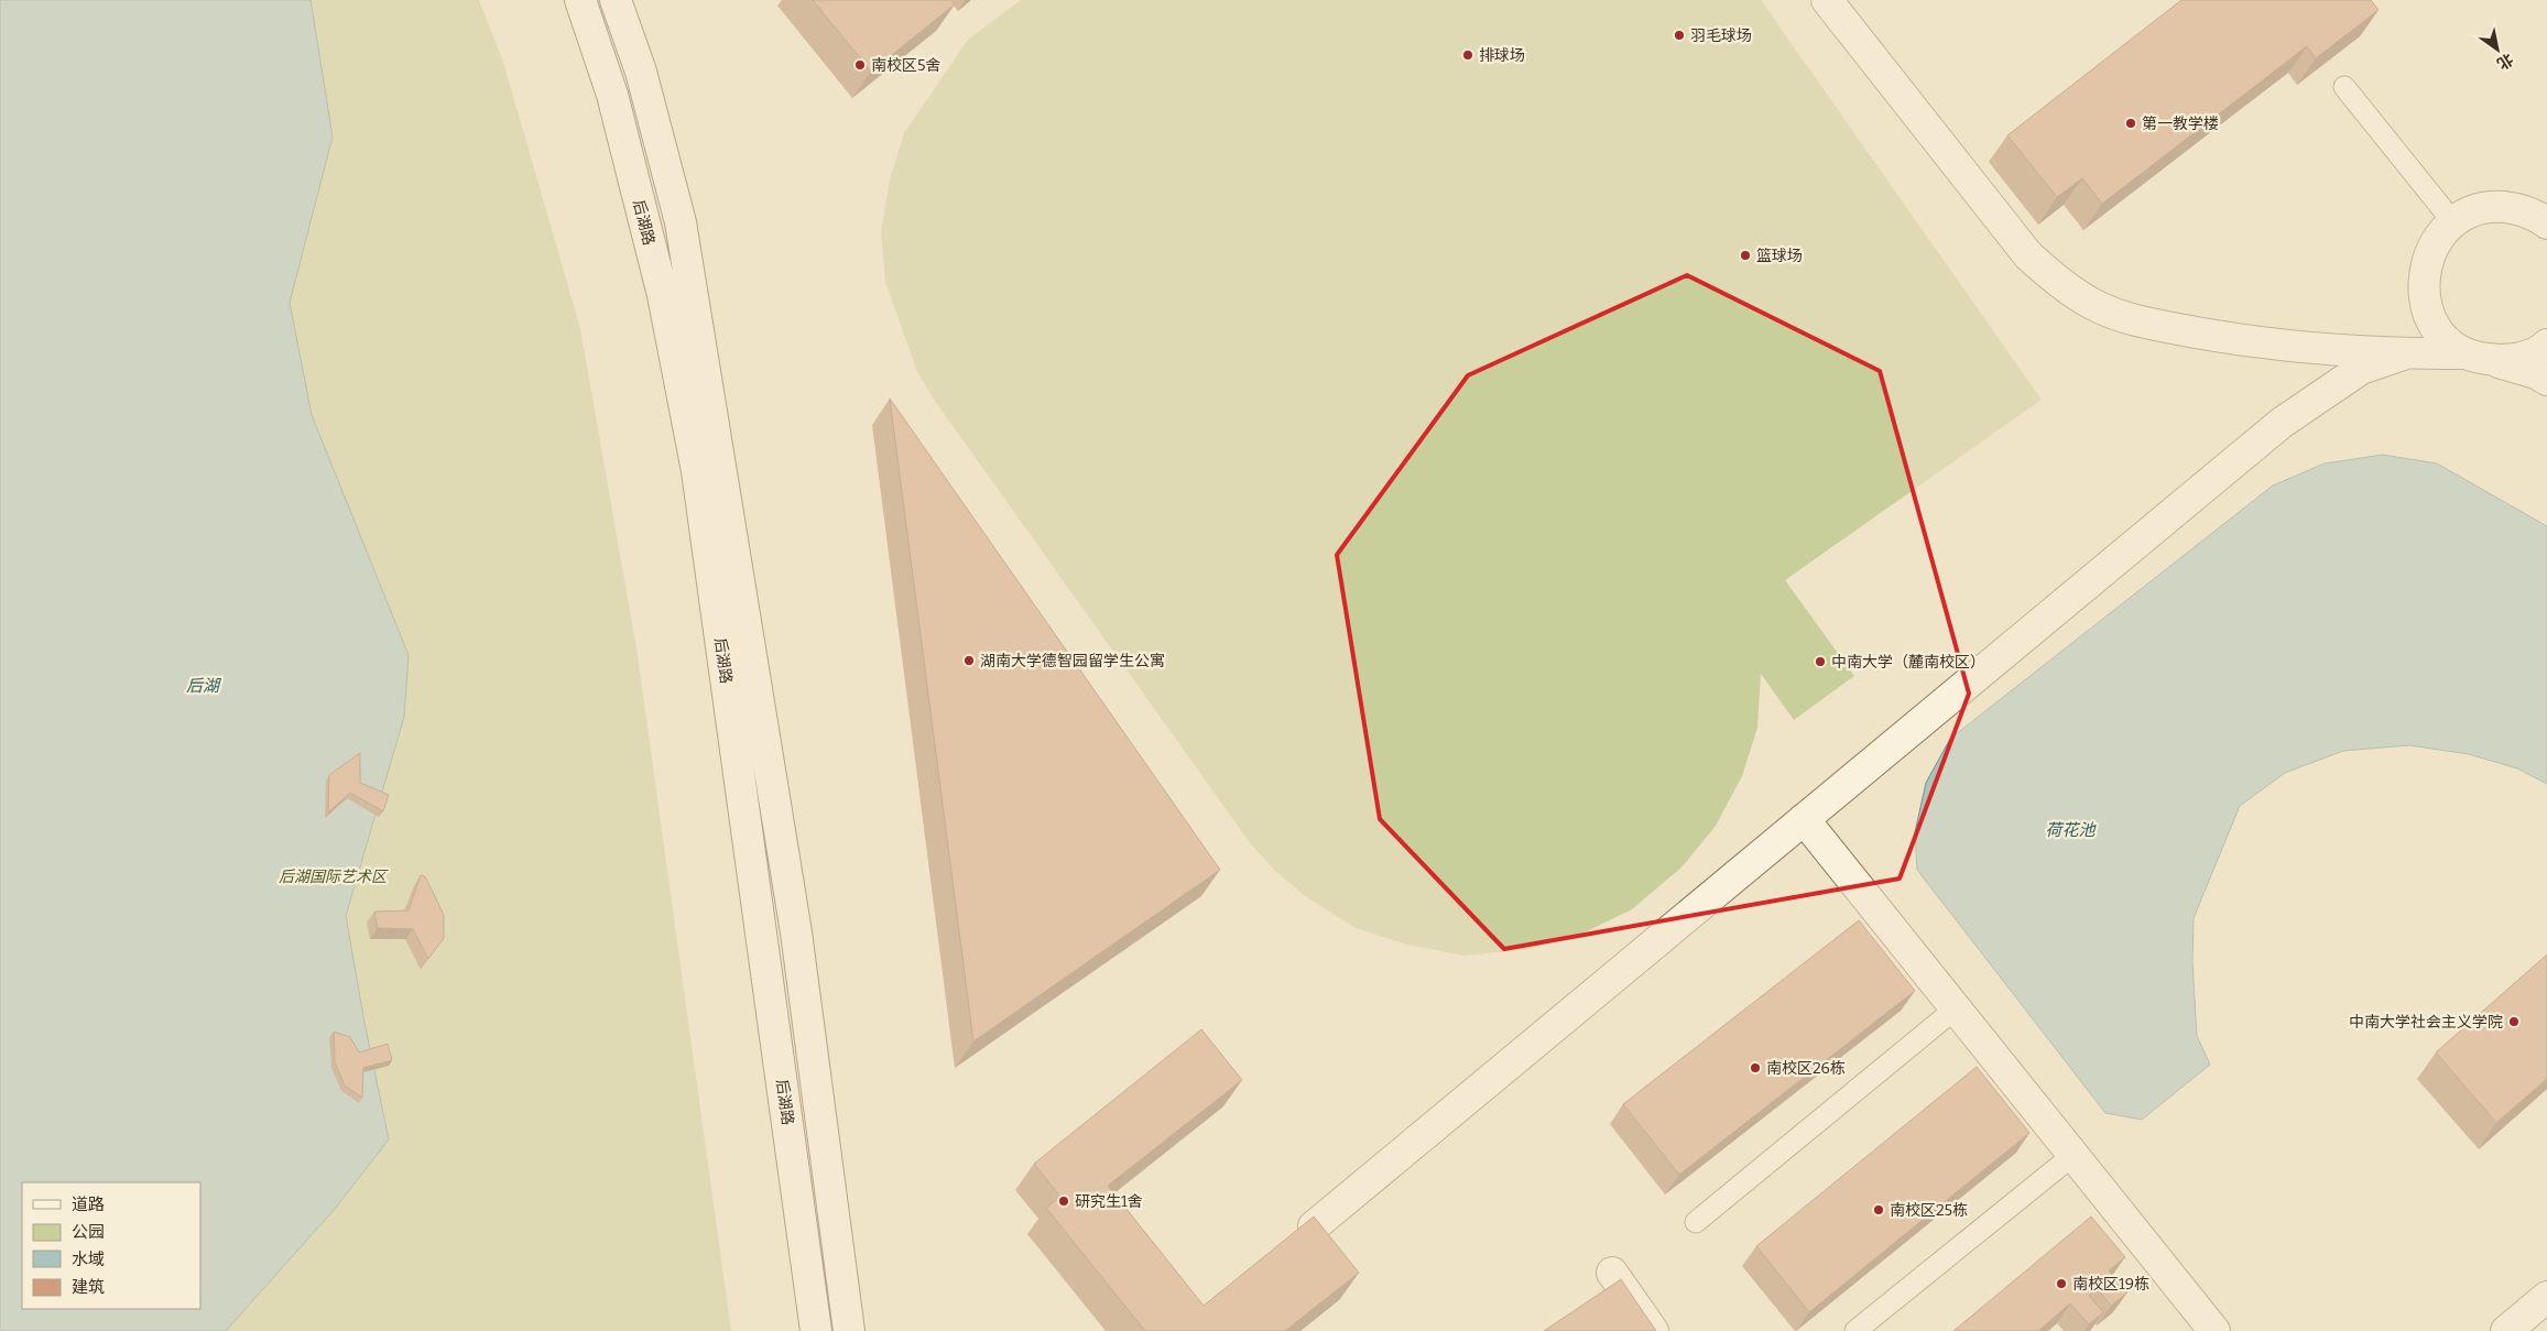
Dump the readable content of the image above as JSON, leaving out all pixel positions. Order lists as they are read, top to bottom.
{
  "streets": {
    "street": ["后湖路"]
  },
  "water": ["后湖", "荷花池"],
  "parks": ["后湖国际艺术区"],
  "places": [
    "羽毛球场",
    "排球场",
    "南校区5舍",
    "第一教学楼",
    "篮球场",
    "湖南大学德智园留学生公寓",
    "中南大学（麓南校区）",
    "中南大学社会主义学院",
    "南校区26栋",
    "研究生1舍",
    "南校区25栋",
    "南校区19栋"
  ],
  "legend": [
    "道路",
    "公园",
    "水域",
    "建筑"
  ],
  "north": "bottom right"
}
